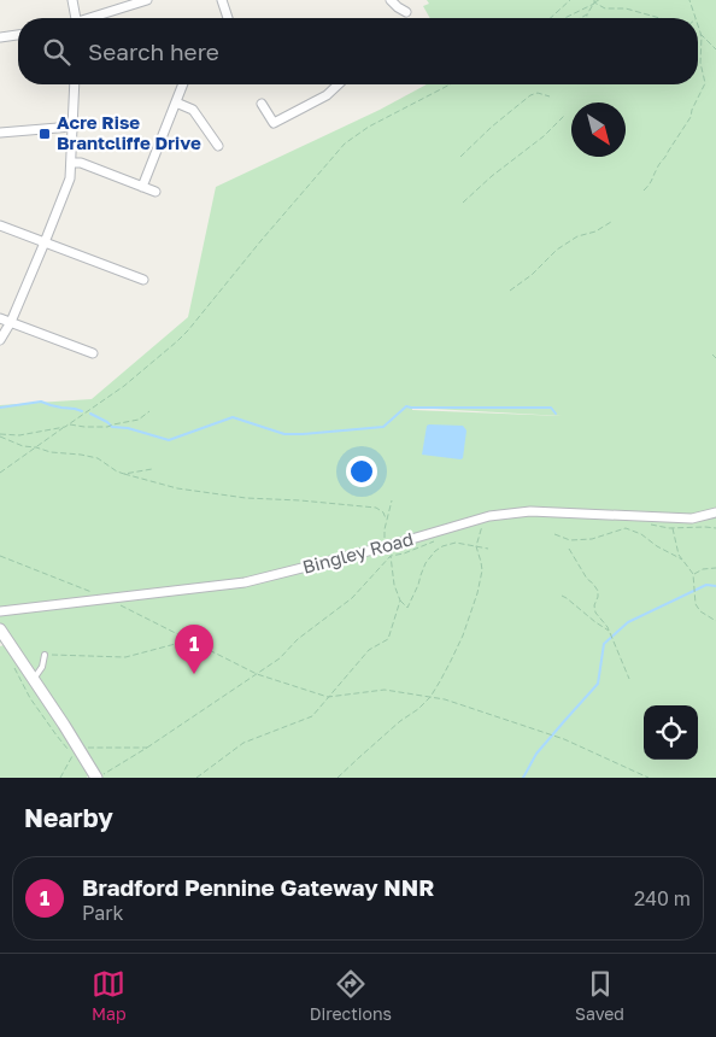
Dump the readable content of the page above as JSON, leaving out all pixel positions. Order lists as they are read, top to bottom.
{
  "streets": {
    "street": ["Bingley Road"]
  },
  "places": {
    "transit": ["Acre Rise Brantcliffe Drive"]
  },
  "north": "bottom right",
  "page": {
    "search": "Search here",
    "pins": "1",
    "heading": "Nearby",
    "list": [
      {
        "mark": "1",
        "name": "Bradford Pennine Gateway NNR",
        "note": "Park",
        "value": "240 m"
      }
    ],
    "nav": ["Map", "Directions", "Saved"]
  }
}
